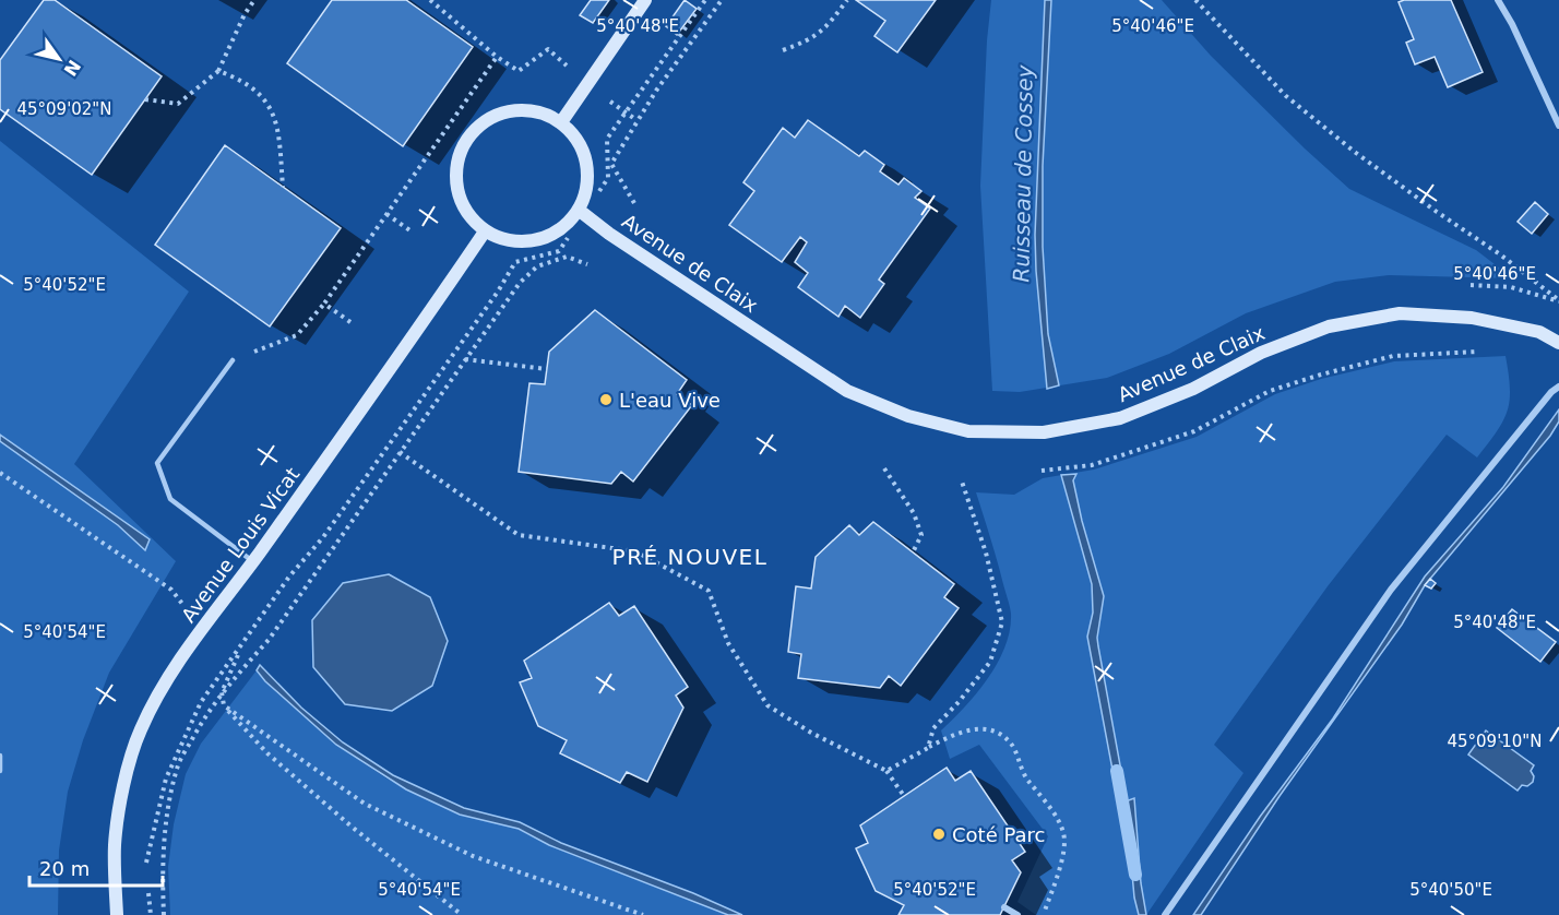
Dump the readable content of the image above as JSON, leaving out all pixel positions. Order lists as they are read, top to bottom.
{
  "streets": {
    "main road": ["Avenue de Claix", "Avenue Louis Vicat"]
  },
  "crossings": [
    ["Avenue de Claix", "Avenue Louis Vicat"]
  ],
  "districts": ["PRÉ NOUVEL"],
  "water": ["Ruisseau de Cossey"],
  "places": ["L'eau Vive", "Coté Parc"],
  "scale_bar": "20 m",
  "north": "bottom right",
  "coordinates": [
    "5°40'48\"E",
    "5°40'46\"E",
    "45°09'02\"N",
    "5°40'52\"E",
    "5°40'54\"E",
    "45°09'10\"N",
    "5°40'50\"E"
  ]
}
